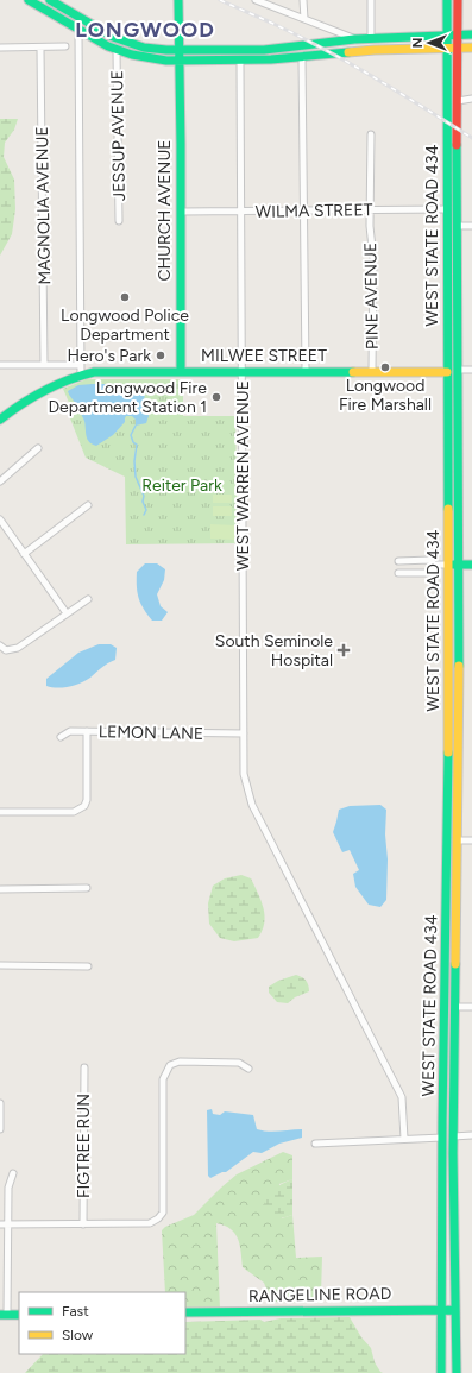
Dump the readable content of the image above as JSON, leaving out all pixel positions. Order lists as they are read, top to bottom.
{
  "streets": {
    "main road": [
      "CHURCH AVENUE",
      "WEST STATE ROAD 434",
      "MILWEE STREET",
      "RANGELINE ROAD"
    ],
    "street": [
      "JESSUP AVENUE",
      "MAGNOLIA AVENUE",
      "WILMA STREET",
      "PINE AVENUE",
      "WEST WARREN AVENUE",
      "LEMON LANE",
      "FIGTREE RUN"
    ]
  },
  "crossings": [
    ["CHURCH AVENUE", "WILMA STREET"],
    ["CHURCH AVENUE", "MILWEE STREET"],
    ["WILMA STREET", "WEST STATE ROAD 434"],
    ["WILMA STREET", "PINE AVENUE"],
    ["WILMA STREET", "WEST WARREN AVENUE"],
    ["WEST STATE ROAD 434", "MILWEE STREET"],
    ["WEST STATE ROAD 434", "RANGELINE ROAD"],
    ["PINE AVENUE", "MILWEE STREET"],
    ["MILWEE STREET", "WEST WARREN AVENUE"],
    ["WEST WARREN AVENUE", "LEMON LANE"]
  ],
  "districts": ["LONGWOOD"],
  "parks": ["Reiter Park"],
  "places": {
    "other": [
      "Longwood Police Department",
      "Hero's Park",
      "Longwood Fire Marshall",
      "Longwood Fire Department Station 1"
    ],
    "health": ["South Seminole Hospital"]
  },
  "legend": ["Fast", "Slow"],
  "north": "left"
}
